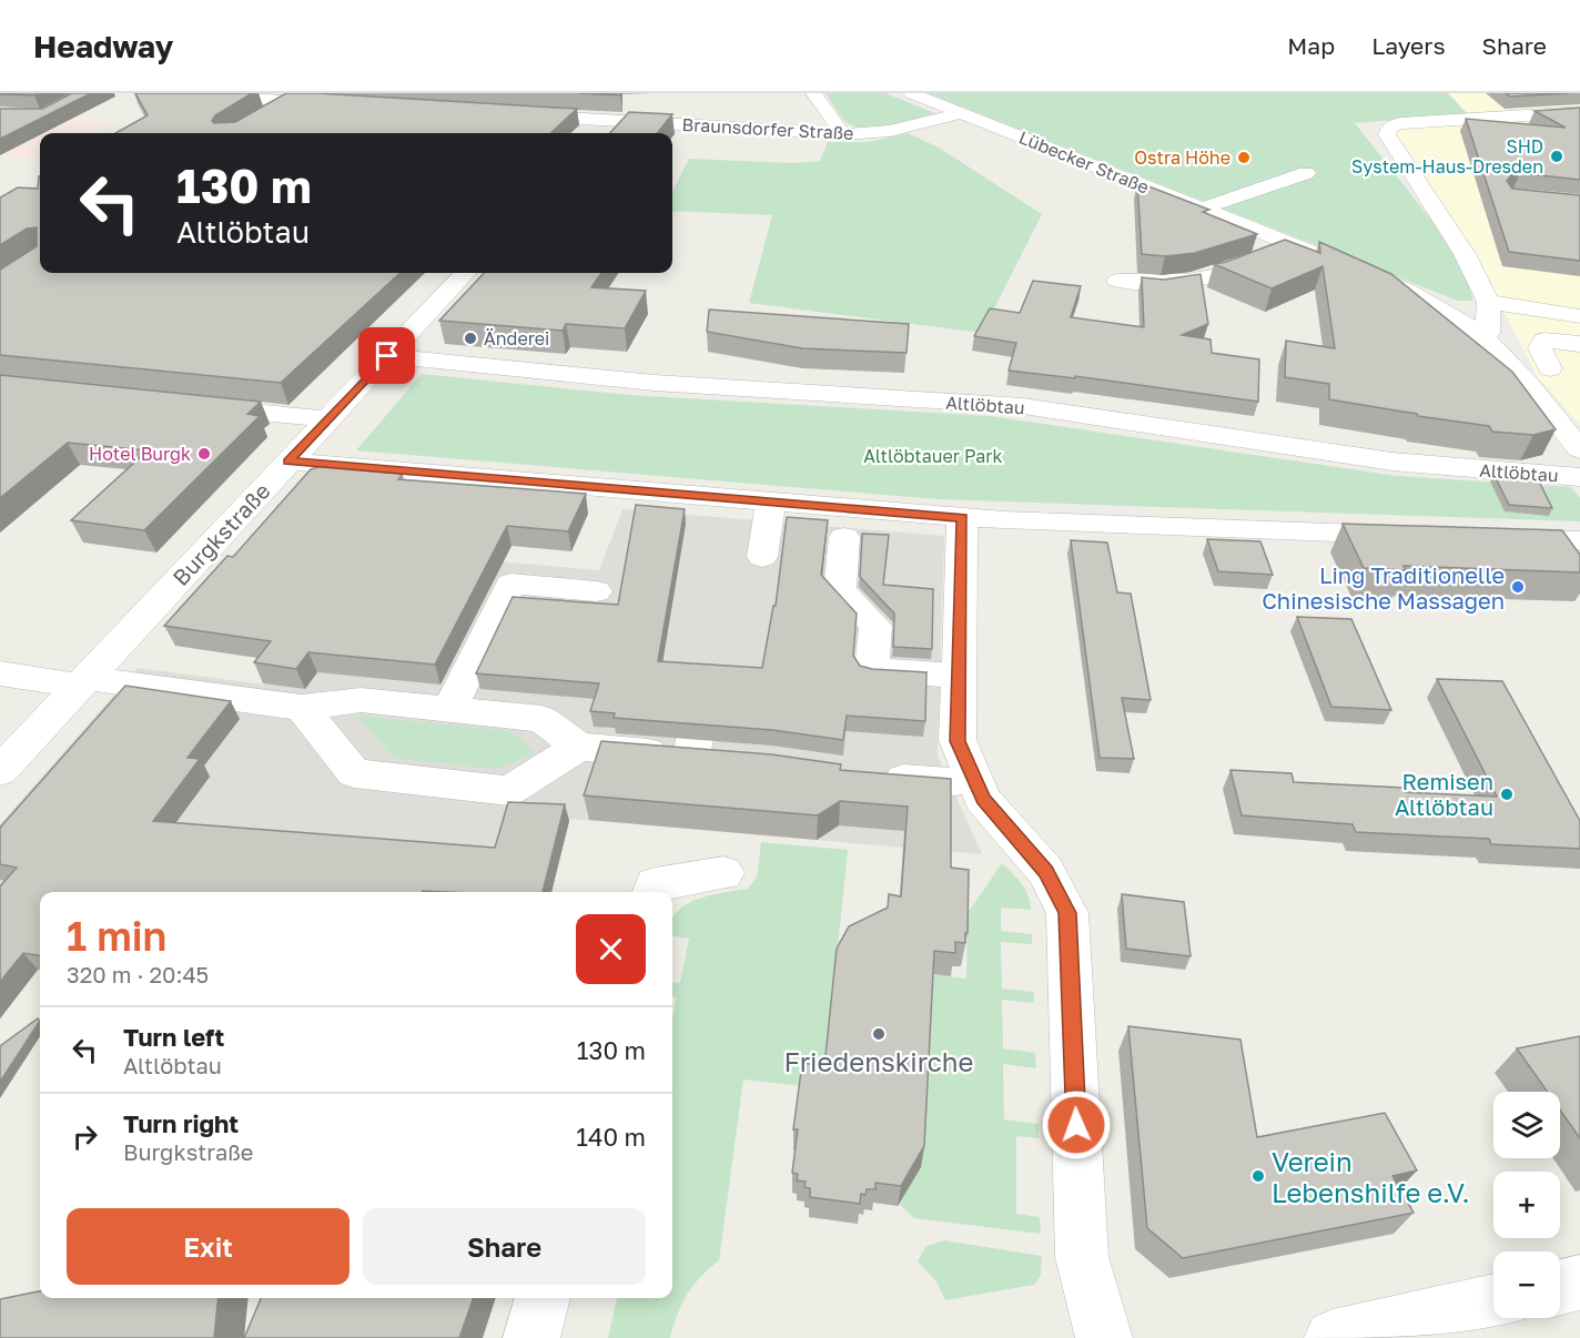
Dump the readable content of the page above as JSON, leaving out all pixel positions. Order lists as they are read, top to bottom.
{
  "streets": {
    "street": [
      "Braunsdorfer Straße",
      "Lübecker Straße",
      "Altlöbtau",
      "Burgkstraße"
    ]
  },
  "crossings": [
    ["Braunsdorfer Straße", "Lübecker Straße"],
    ["Altlöbtau", "Burgkstraße"]
  ],
  "parks": ["Altlöbtauer Park"],
  "places": [
    "SHD System-Haus-Dresden",
    "Ostra Höhe",
    "Änderei",
    "Hotel Burgk",
    "Ling Traditionelle Chinesische Massagen",
    "Remisen Altlöbtau",
    "Friedenskirche",
    "Verein Lebenshilfe e.V."
  ],
  "page": {
    "header": "Headway",
    "nav": ["Map", "Layers", "Share"],
    "turn": ["130 m", "Altlöbtau"],
    "heading": ["1 min", "320 m · 20:45"],
    "list": [
      {
        "name": "Turn left",
        "note": "Altlöbtau",
        "value": "130 m"
      },
      {
        "name": "Turn right",
        "note": "Burgkstraße",
        "value": "140 m"
      }
    ],
    "map_buttons": ["+", "−"],
    "buttons": ["Exit", "Share"]
  }
}
